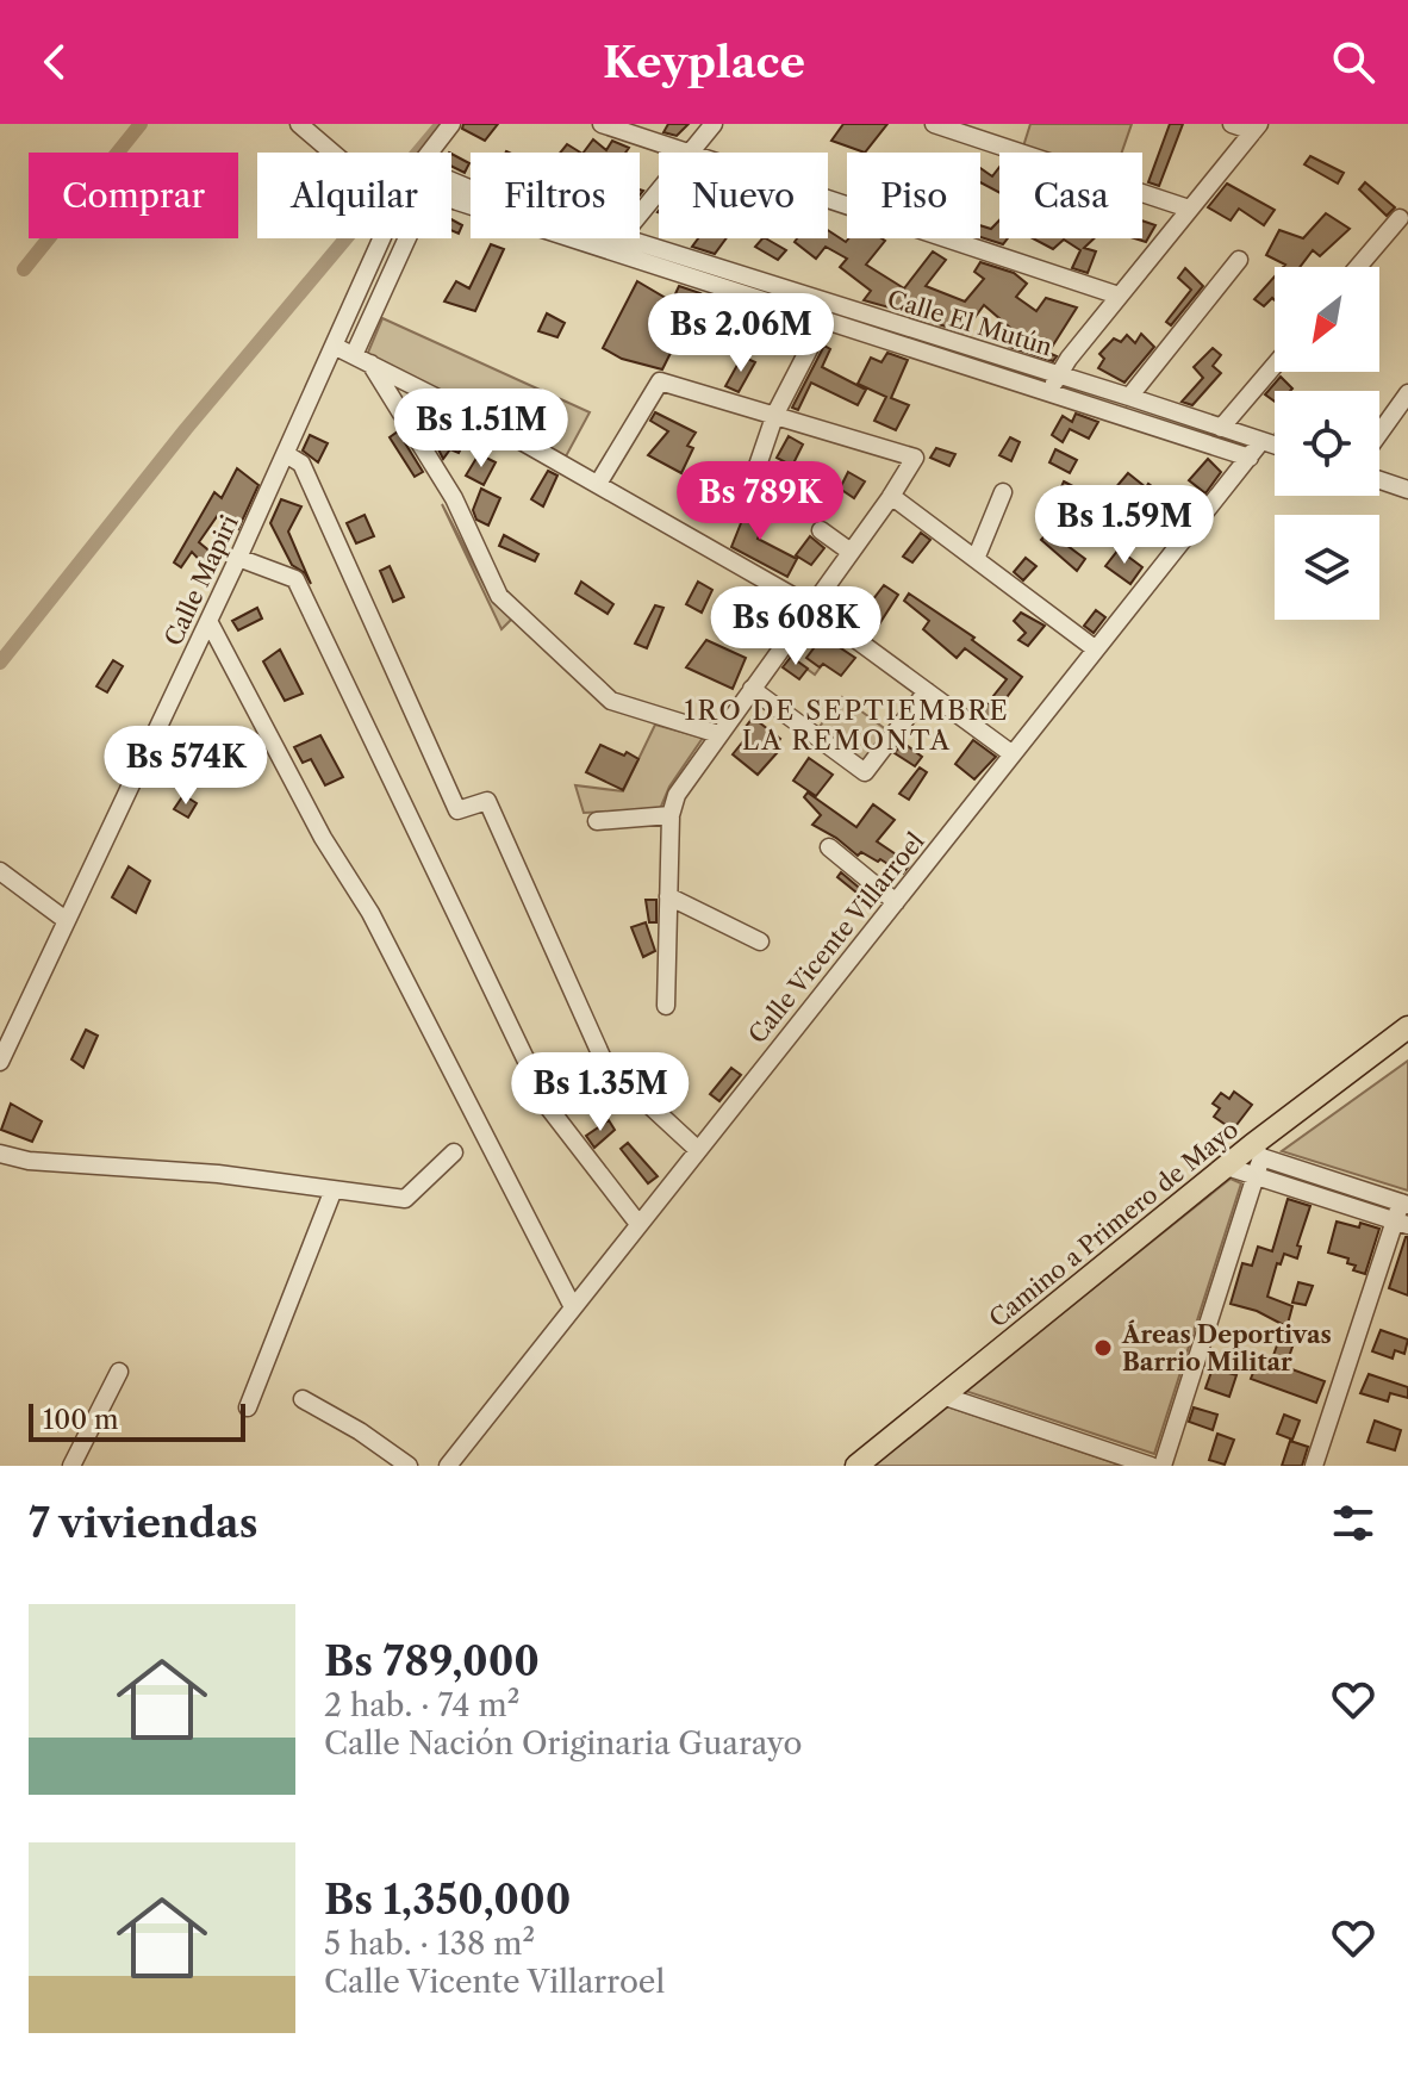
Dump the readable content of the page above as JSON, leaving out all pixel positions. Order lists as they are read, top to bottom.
{
  "streets": {
    "main road": ["Camino a Primero de Mayo"],
    "street": ["Calle El Mutún", "Calle Mapiri", "Calle Vicente Villarroel"]
  },
  "crossings": [
    ["Calle El Mutún", "Calle Vicente Villarroel"]
  ],
  "districts": ["1RO DE SEPTIEMBRE LA REMONTA"],
  "places": ["Áreas Deportivas Barrio Militar"],
  "scale_bar": "100 m",
  "north": "bottom left",
  "page": {
    "header": "Keyplace",
    "chip": [
      "Comprar",
      "Alquilar",
      "Filtros",
      "Nuevo",
      "Piso",
      "Casa"
    ],
    "price": [
      "Bs 2.06M",
      "Bs 1.51M",
      "Bs 789K",
      "Bs 1.59M",
      "Bs 608K",
      "Bs 574K",
      "Bs 1.35M"
    ],
    "scale": "100 m",
    "heading": "7 viviendas",
    "list": [
      {
        "name": "Bs 789,000",
        "note": "2 hab. · 74 m² · Calle Nación Originaria Guarayo"
      },
      {
        "name": "Bs 1,350,000",
        "note": "5 hab. · 138 m² · Calle Vicente Villarroel"
      }
    ]
  }
}
